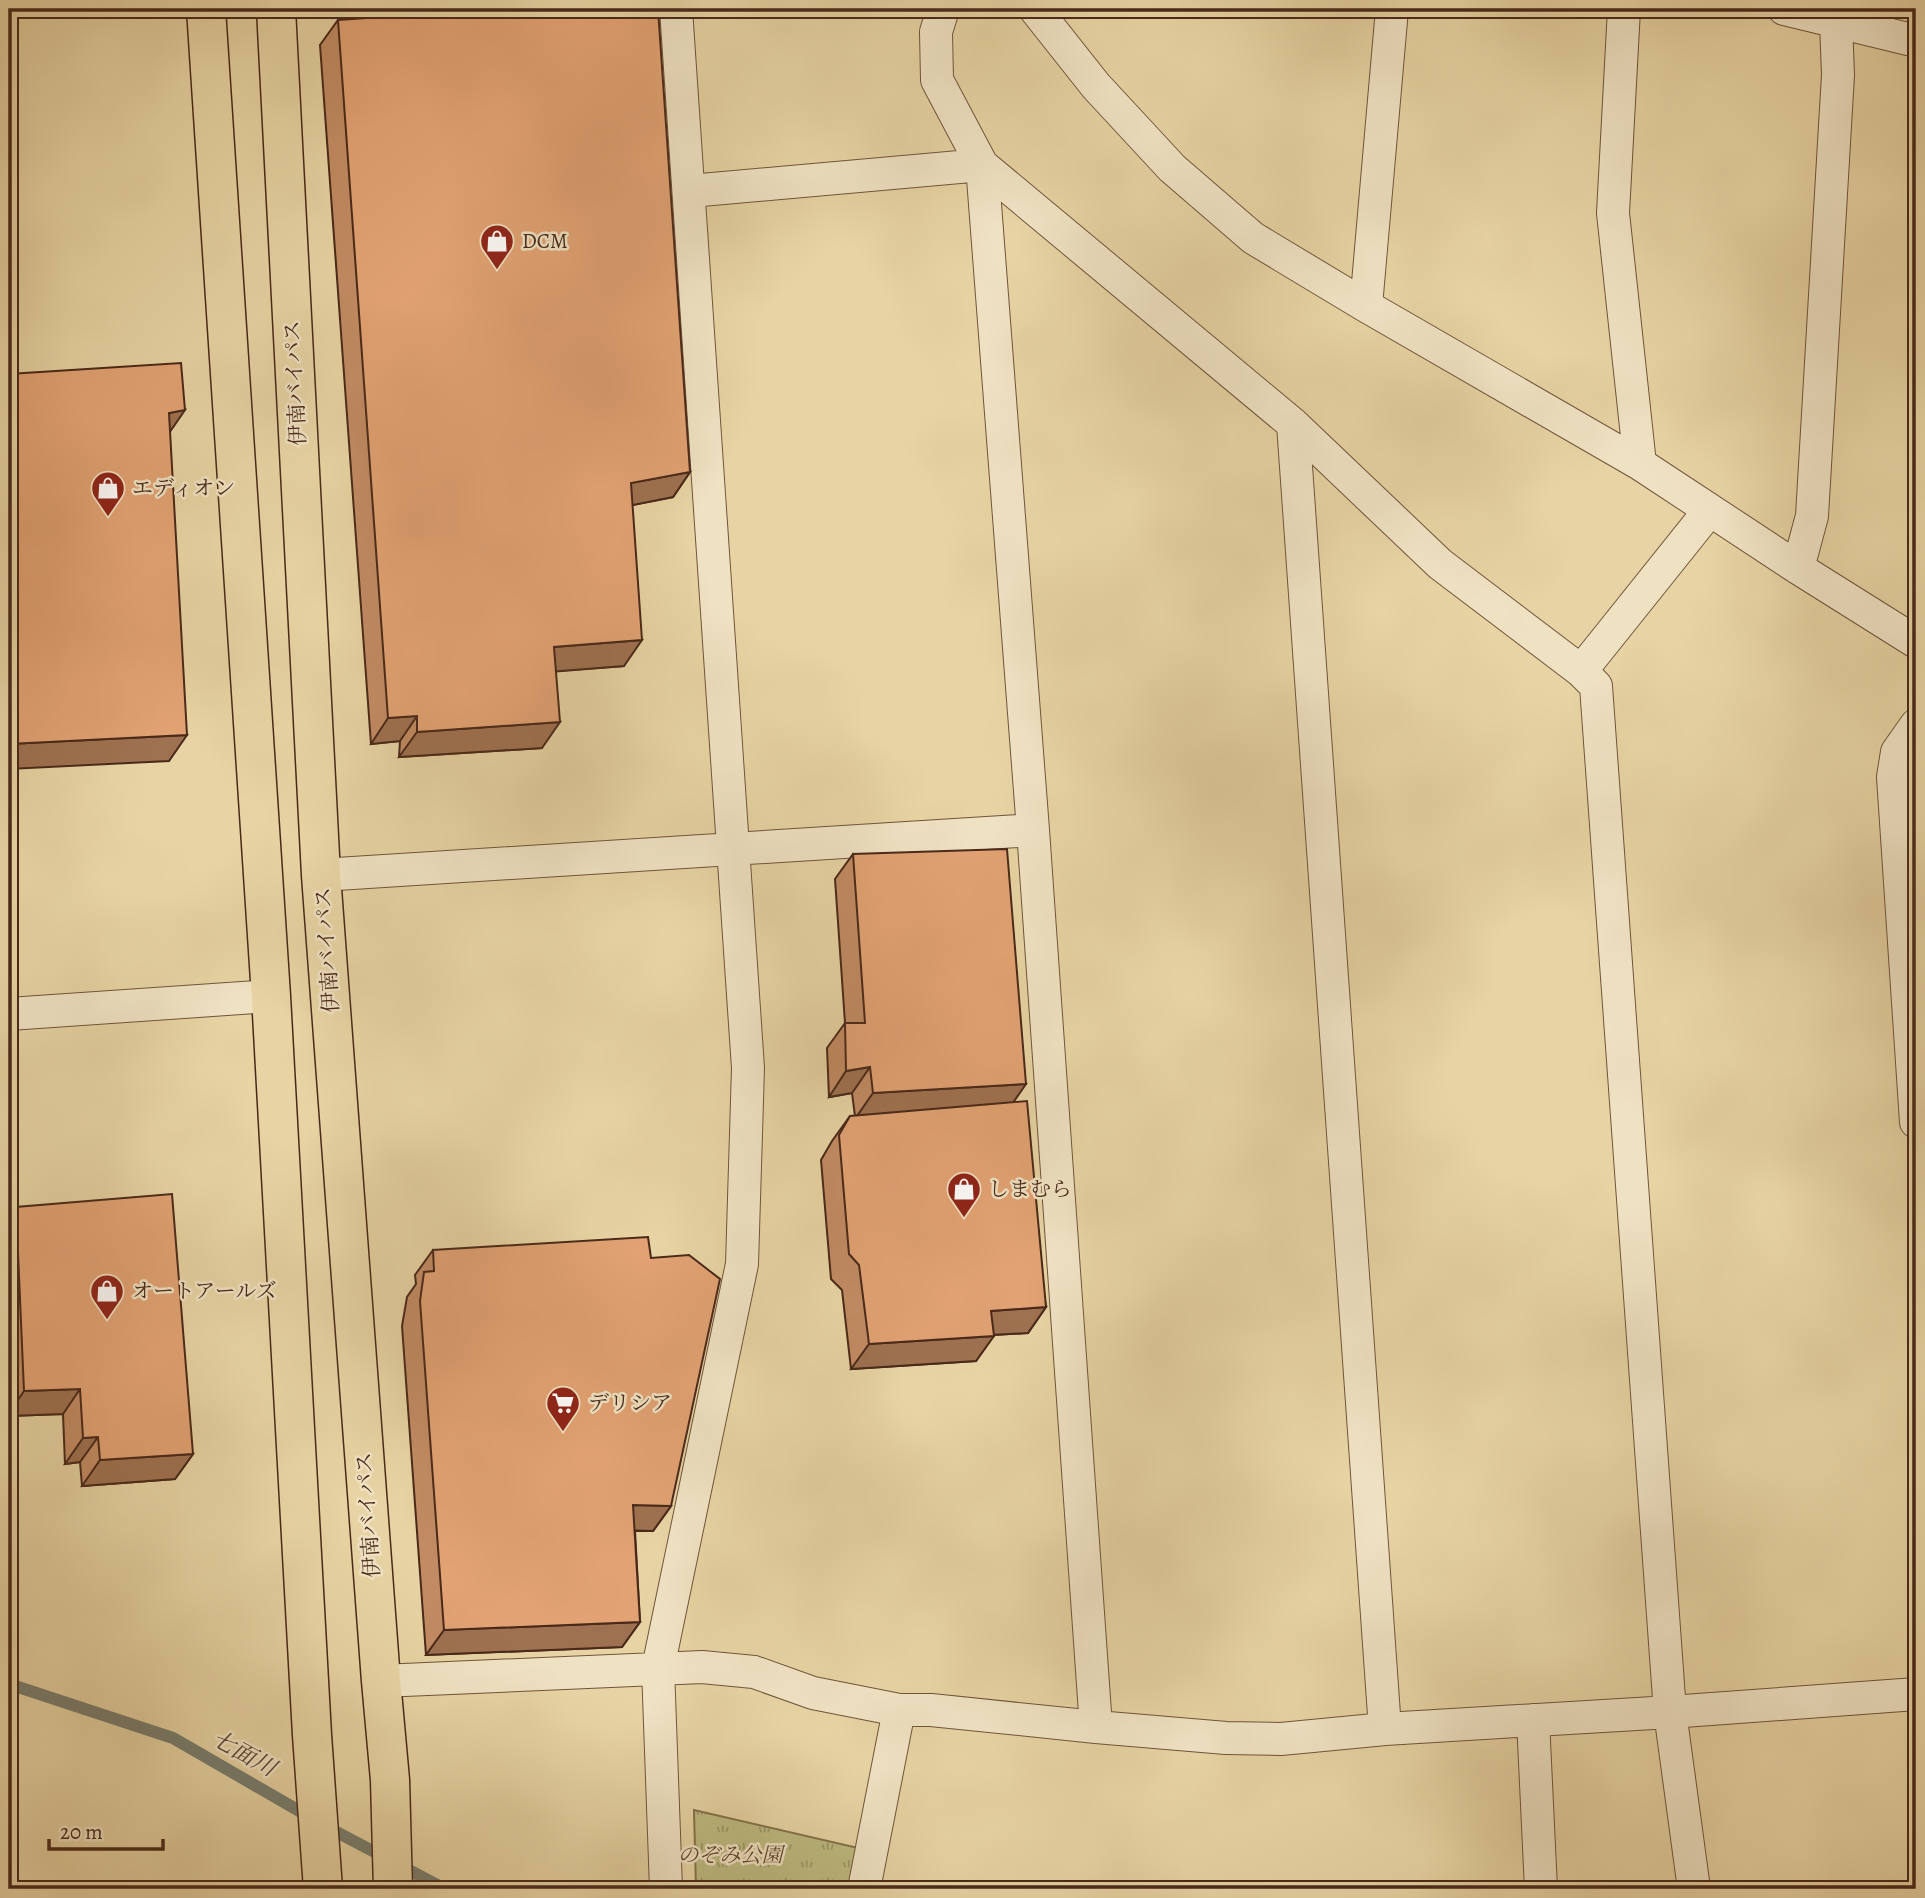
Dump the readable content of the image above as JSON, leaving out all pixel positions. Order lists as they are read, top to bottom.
{
  "streets": {
    "highway": ["伊南バイパス"]
  },
  "water": ["七面川"],
  "parks": ["のぞみ公園"],
  "places": {
    "shop": [
      "DCM",
      "エディオン",
      "しまむら",
      "オートアールズ"
    ],
    "supermarket": ["デリシア"]
  },
  "scale_bar": "20 m"
}
